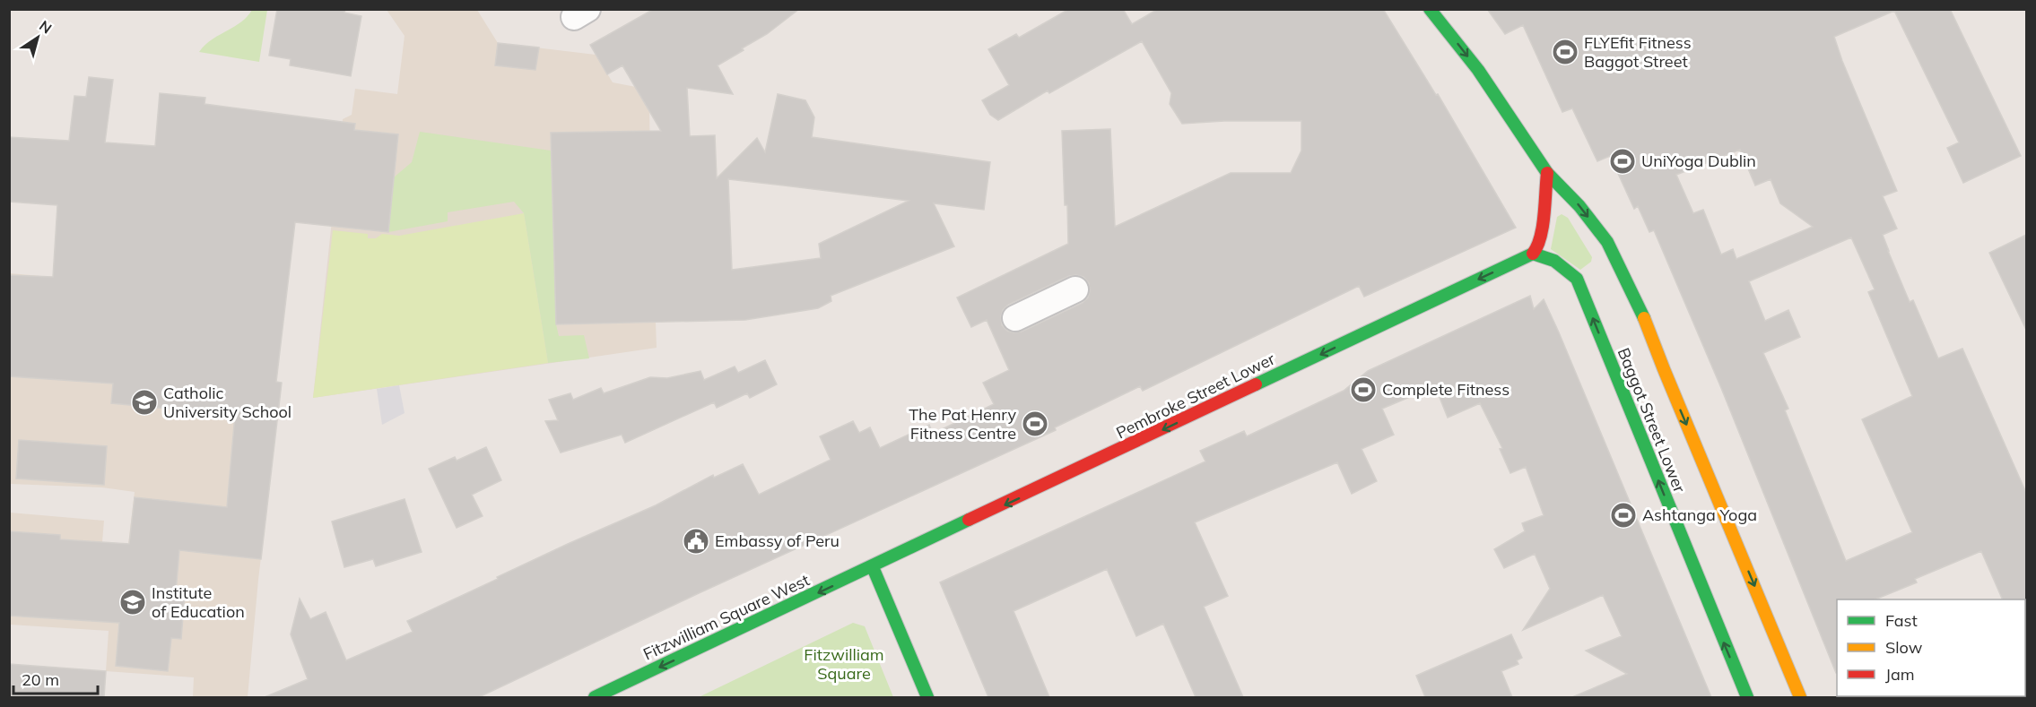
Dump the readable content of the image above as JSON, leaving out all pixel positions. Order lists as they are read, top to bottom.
{
  "streets": {
    "main road": ["Pembroke Street Lower", "Baggot Street Lower", "Fitzwilliam Square West"]
  },
  "crossings": [
    ["Pembroke Street Lower", "Baggot Street Lower"],
    ["Pembroke Street Lower", "Fitzwilliam Square West"]
  ],
  "one_way": ["Pembroke Street Lower", "Fitzwilliam Square West"],
  "parks": ["Fitzwilliam Square"],
  "places": {
    "sports": [
      "FLYEfit Fitness Baggot Street",
      "UniYoga Dublin",
      "Complete Fitness",
      "The Pat Henry Fitness Centre",
      "Ashtanga Yoga"
    ],
    "school or university": ["Catholic University School", "Institute of Education"],
    "public building": ["Embassy of Peru"]
  },
  "legend": ["Fast", "Slow", "Jam"],
  "scale_bar": "20 m",
  "north": "top right"
}
